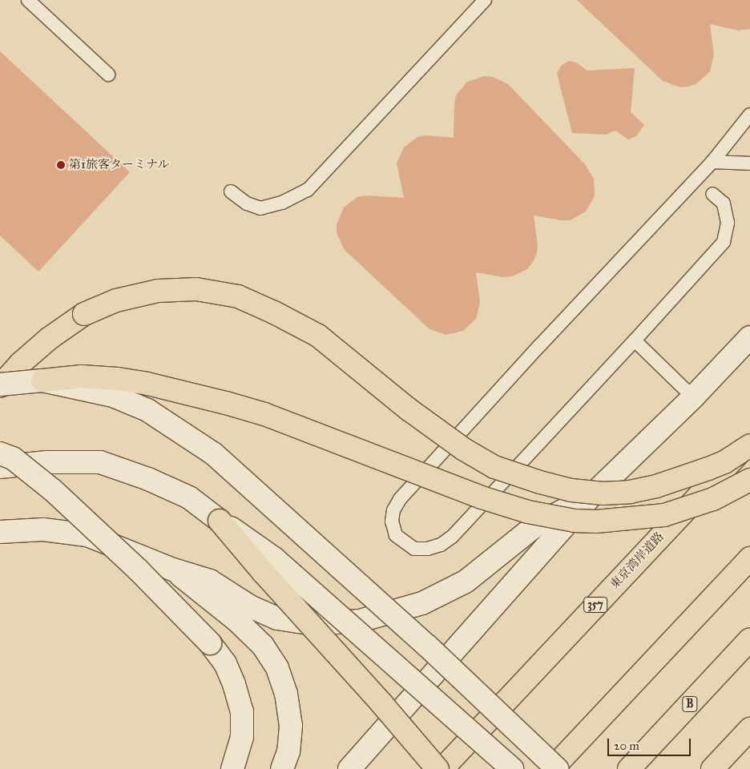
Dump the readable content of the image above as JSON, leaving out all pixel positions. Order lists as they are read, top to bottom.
{
  "streets": {
    "highway": ["東京湾岸道路", "357", "B"]
  },
  "places": ["第1旅客ターミナル"],
  "scale_bar": "20 m"
}
